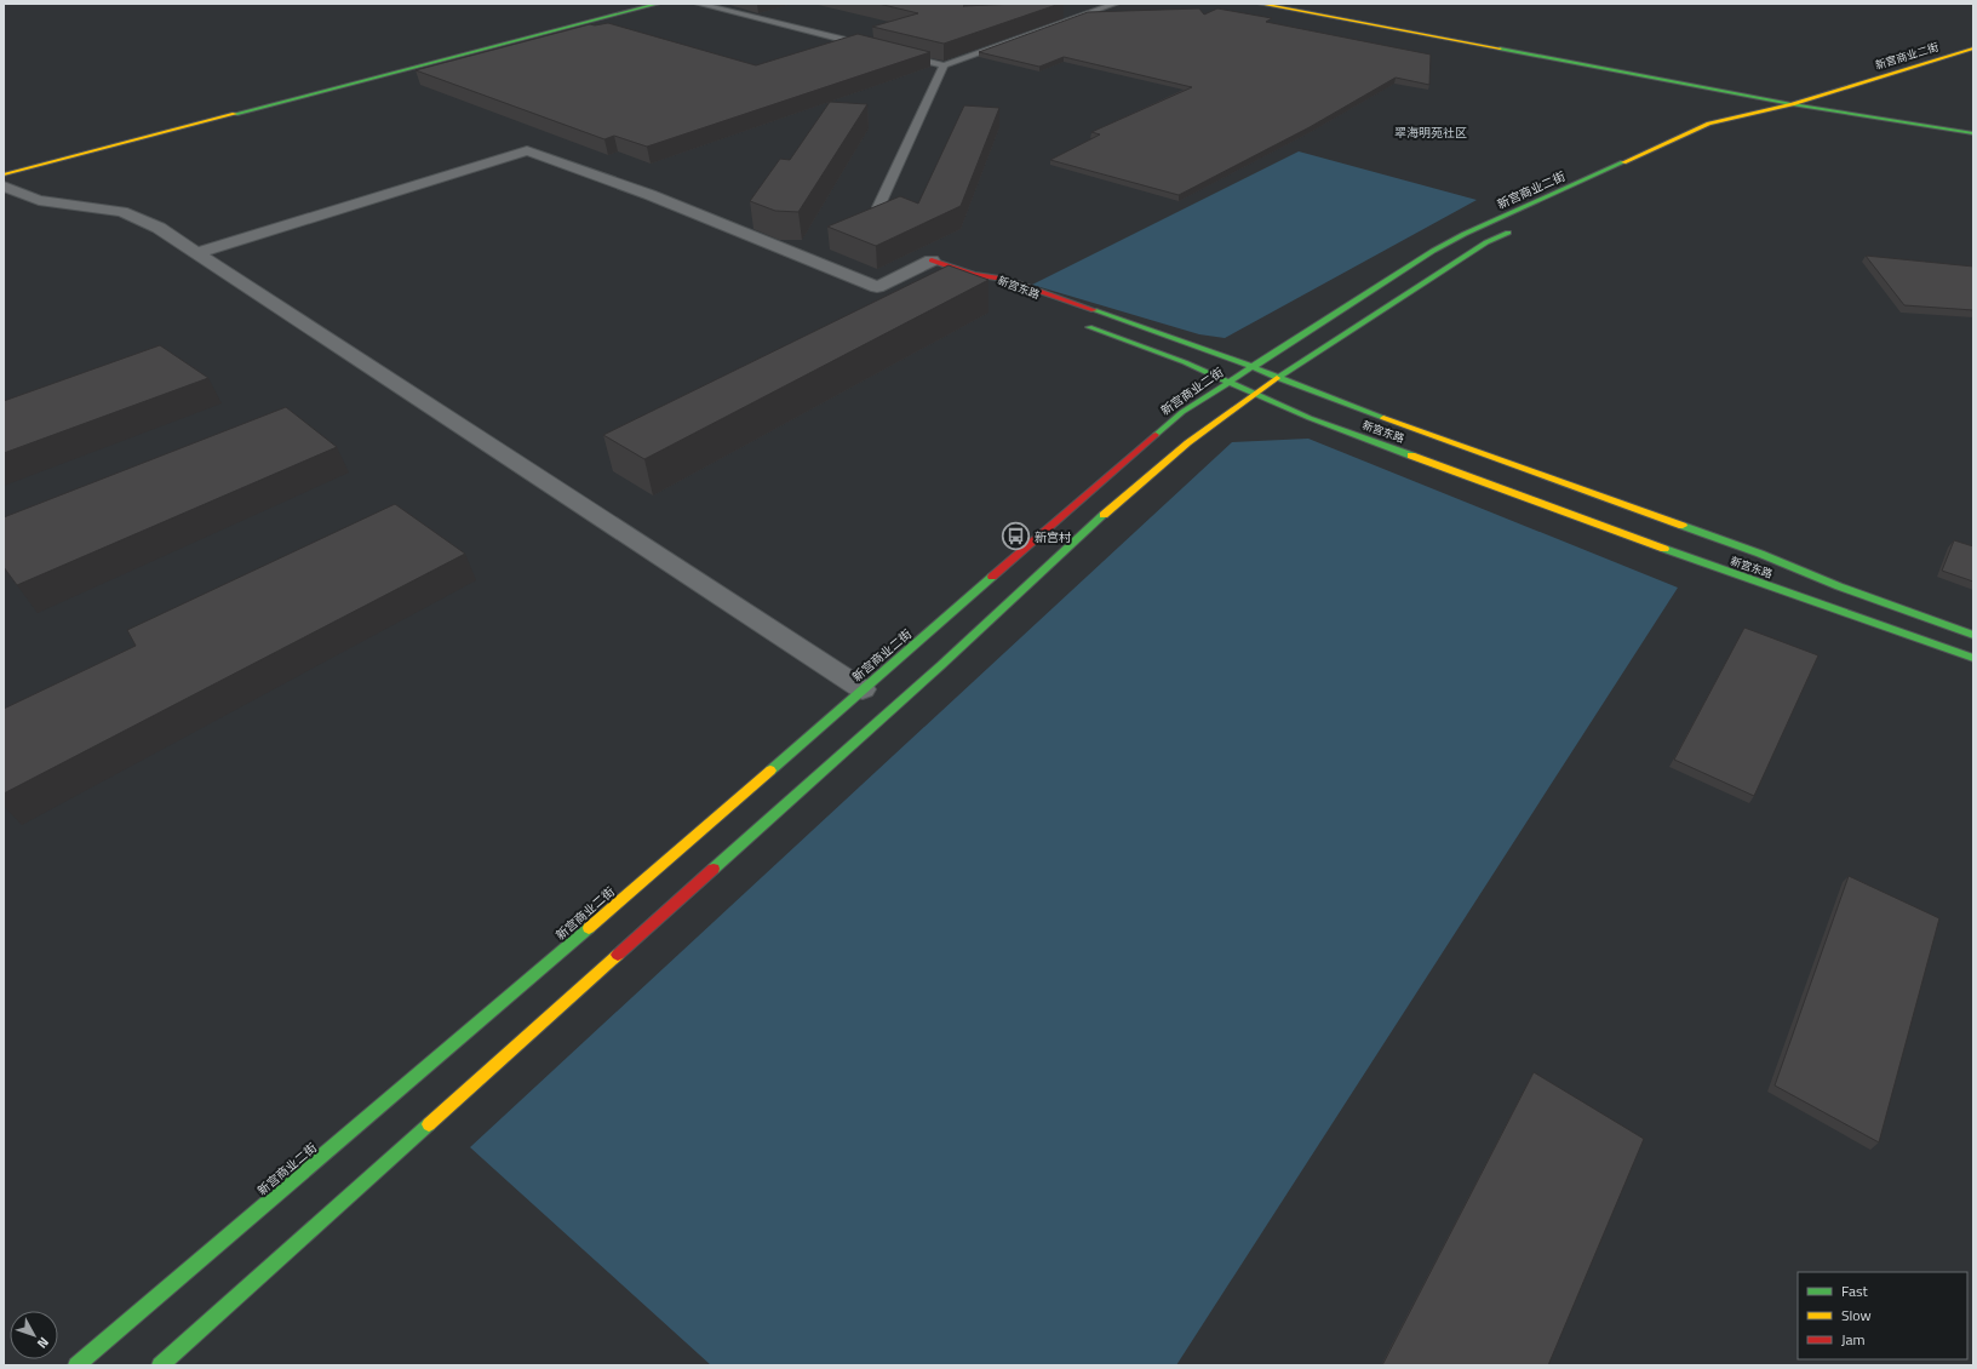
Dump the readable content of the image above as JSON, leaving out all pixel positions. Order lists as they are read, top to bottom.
{
  "streets": {
    "street": ["新宫商业二街", "新宫东路"]
  },
  "crossings": [
    ["新宫商业二街", "新宫东路"]
  ],
  "districts": ["翠海明苑社区"],
  "places": {
    "bus stop": ["新宫村"]
  },
  "legend": ["Fast", "Slow", "Jam"],
  "north": "bottom right"
}
